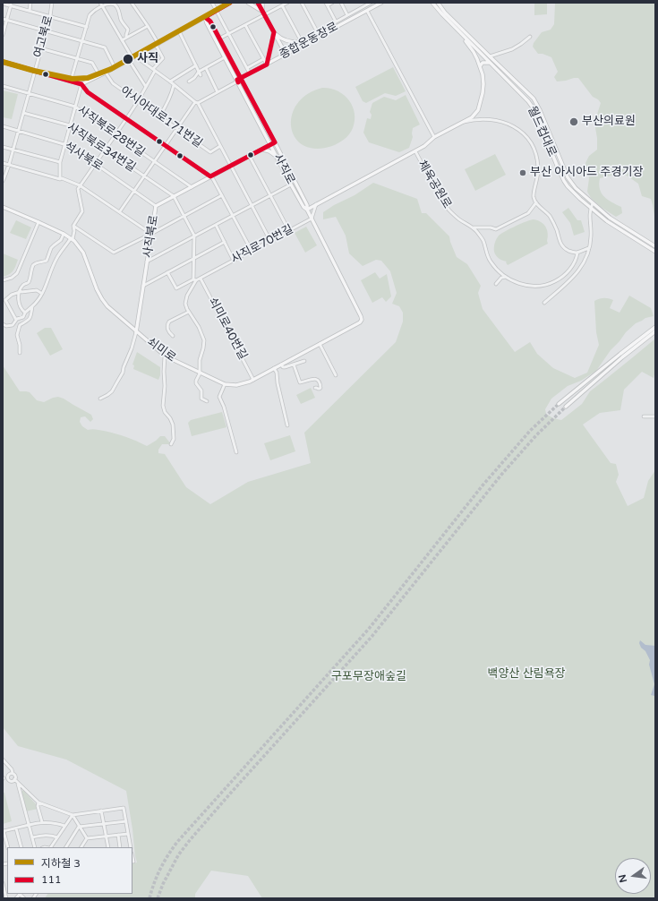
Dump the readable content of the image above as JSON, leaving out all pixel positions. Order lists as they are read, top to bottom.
{
  "streets": {
    "main road": [
      "종합운동장로",
      "월드컵대로",
      "사직로",
      "체육공원로",
      "사직북로",
      "쇠미로"
    ],
    "street": [
      "여고북로",
      "아시아대로171번길",
      "사직북로28번길",
      "사직북로34번길",
      "석사북로",
      "사직로70번길",
      "쇠미로40번길"
    ]
  },
  "crossings": [
    ["여고북로", "사직북로28번길"],
    ["여고북로", "사직북로34번길"],
    ["여고북로", "석사북로"],
    ["종합운동장로", "사직로"],
    ["사직북로28번길", "사직북로"],
    ["월드컵대로", "체육공원로"],
    ["사직북로34번길", "사직북로"],
    ["석사북로", "사직북로"],
    ["사직로", "체육공원로"],
    ["사직로", "사직북로"],
    ["사직로", "사직로70번길"],
    ["사직로", "쇠미로"],
    ["사직북로", "쇠미로"],
    ["사직로70번길", "쇠미로40번길"],
    ["쇠미로40번길", "쇠미로"]
  ],
  "parks": ["백양산 산림욕장", "구포무장애숲길"],
  "places": ["사직", "부산의료원", "부산 아시아드 주경기장"],
  "lines": ["metro line 3", "transit line 111"],
  "legend": ["지하철 3", "111"],
  "north": "left"
}
